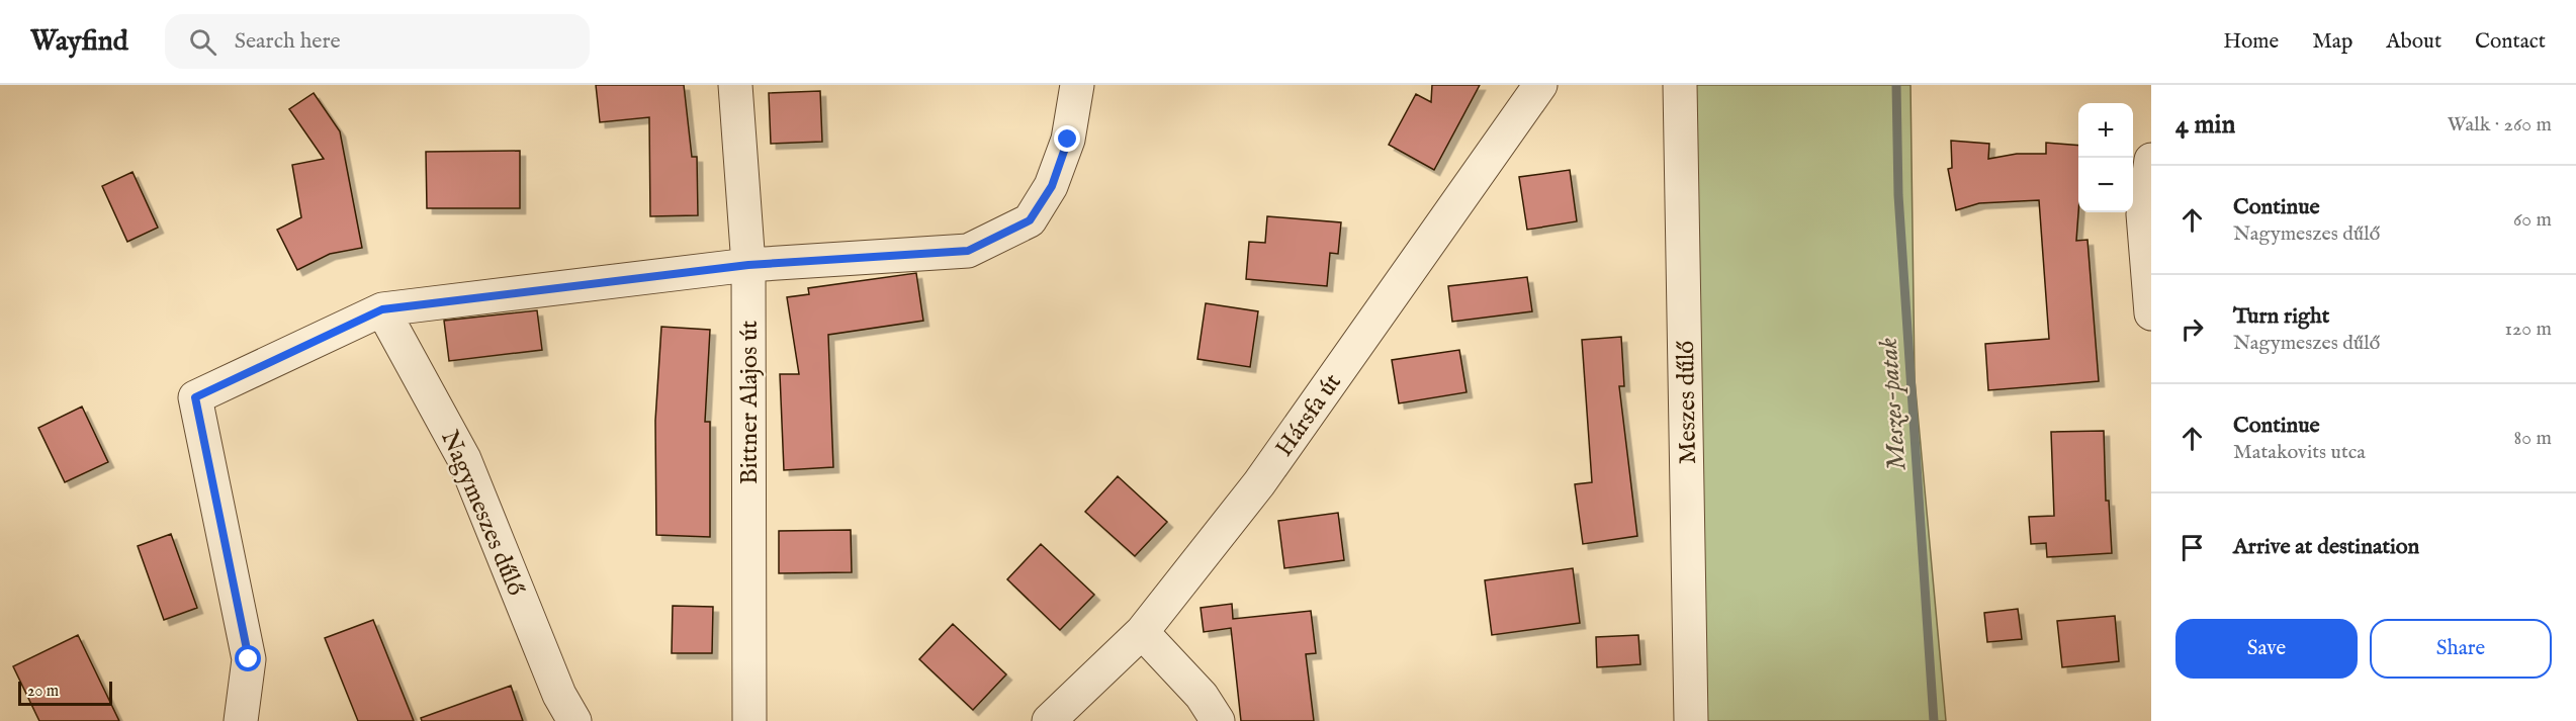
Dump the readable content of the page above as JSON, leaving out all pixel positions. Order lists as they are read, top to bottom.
{
  "streets": {
    "street": [
      "Bittner Alajos út",
      "Meszes dűlő",
      "Hársfa út",
      "Nagymeszes dűlő"
    ]
  },
  "water": ["Meszes-patak"],
  "scale_bar": "20 m",
  "page": {
    "header": "Wayfind",
    "search": "Search here",
    "nav": [
      "Home",
      "Map",
      "About",
      "Contact"
    ],
    "heading": ["4 min", "Walk · 260 m"],
    "map_buttons": ["+", "−"],
    "list": [
      ["Continue", "Nagymeszes dűlő", "60 m"],
      ["Turn right", "Nagymeszes dűlő", "120 m"],
      ["Continue", "Matakovits utca", "80 m"],
      "Arrive at destination"
    ],
    "buttons": ["Save", "Share"],
    "scale": "20 m"
  }
}
